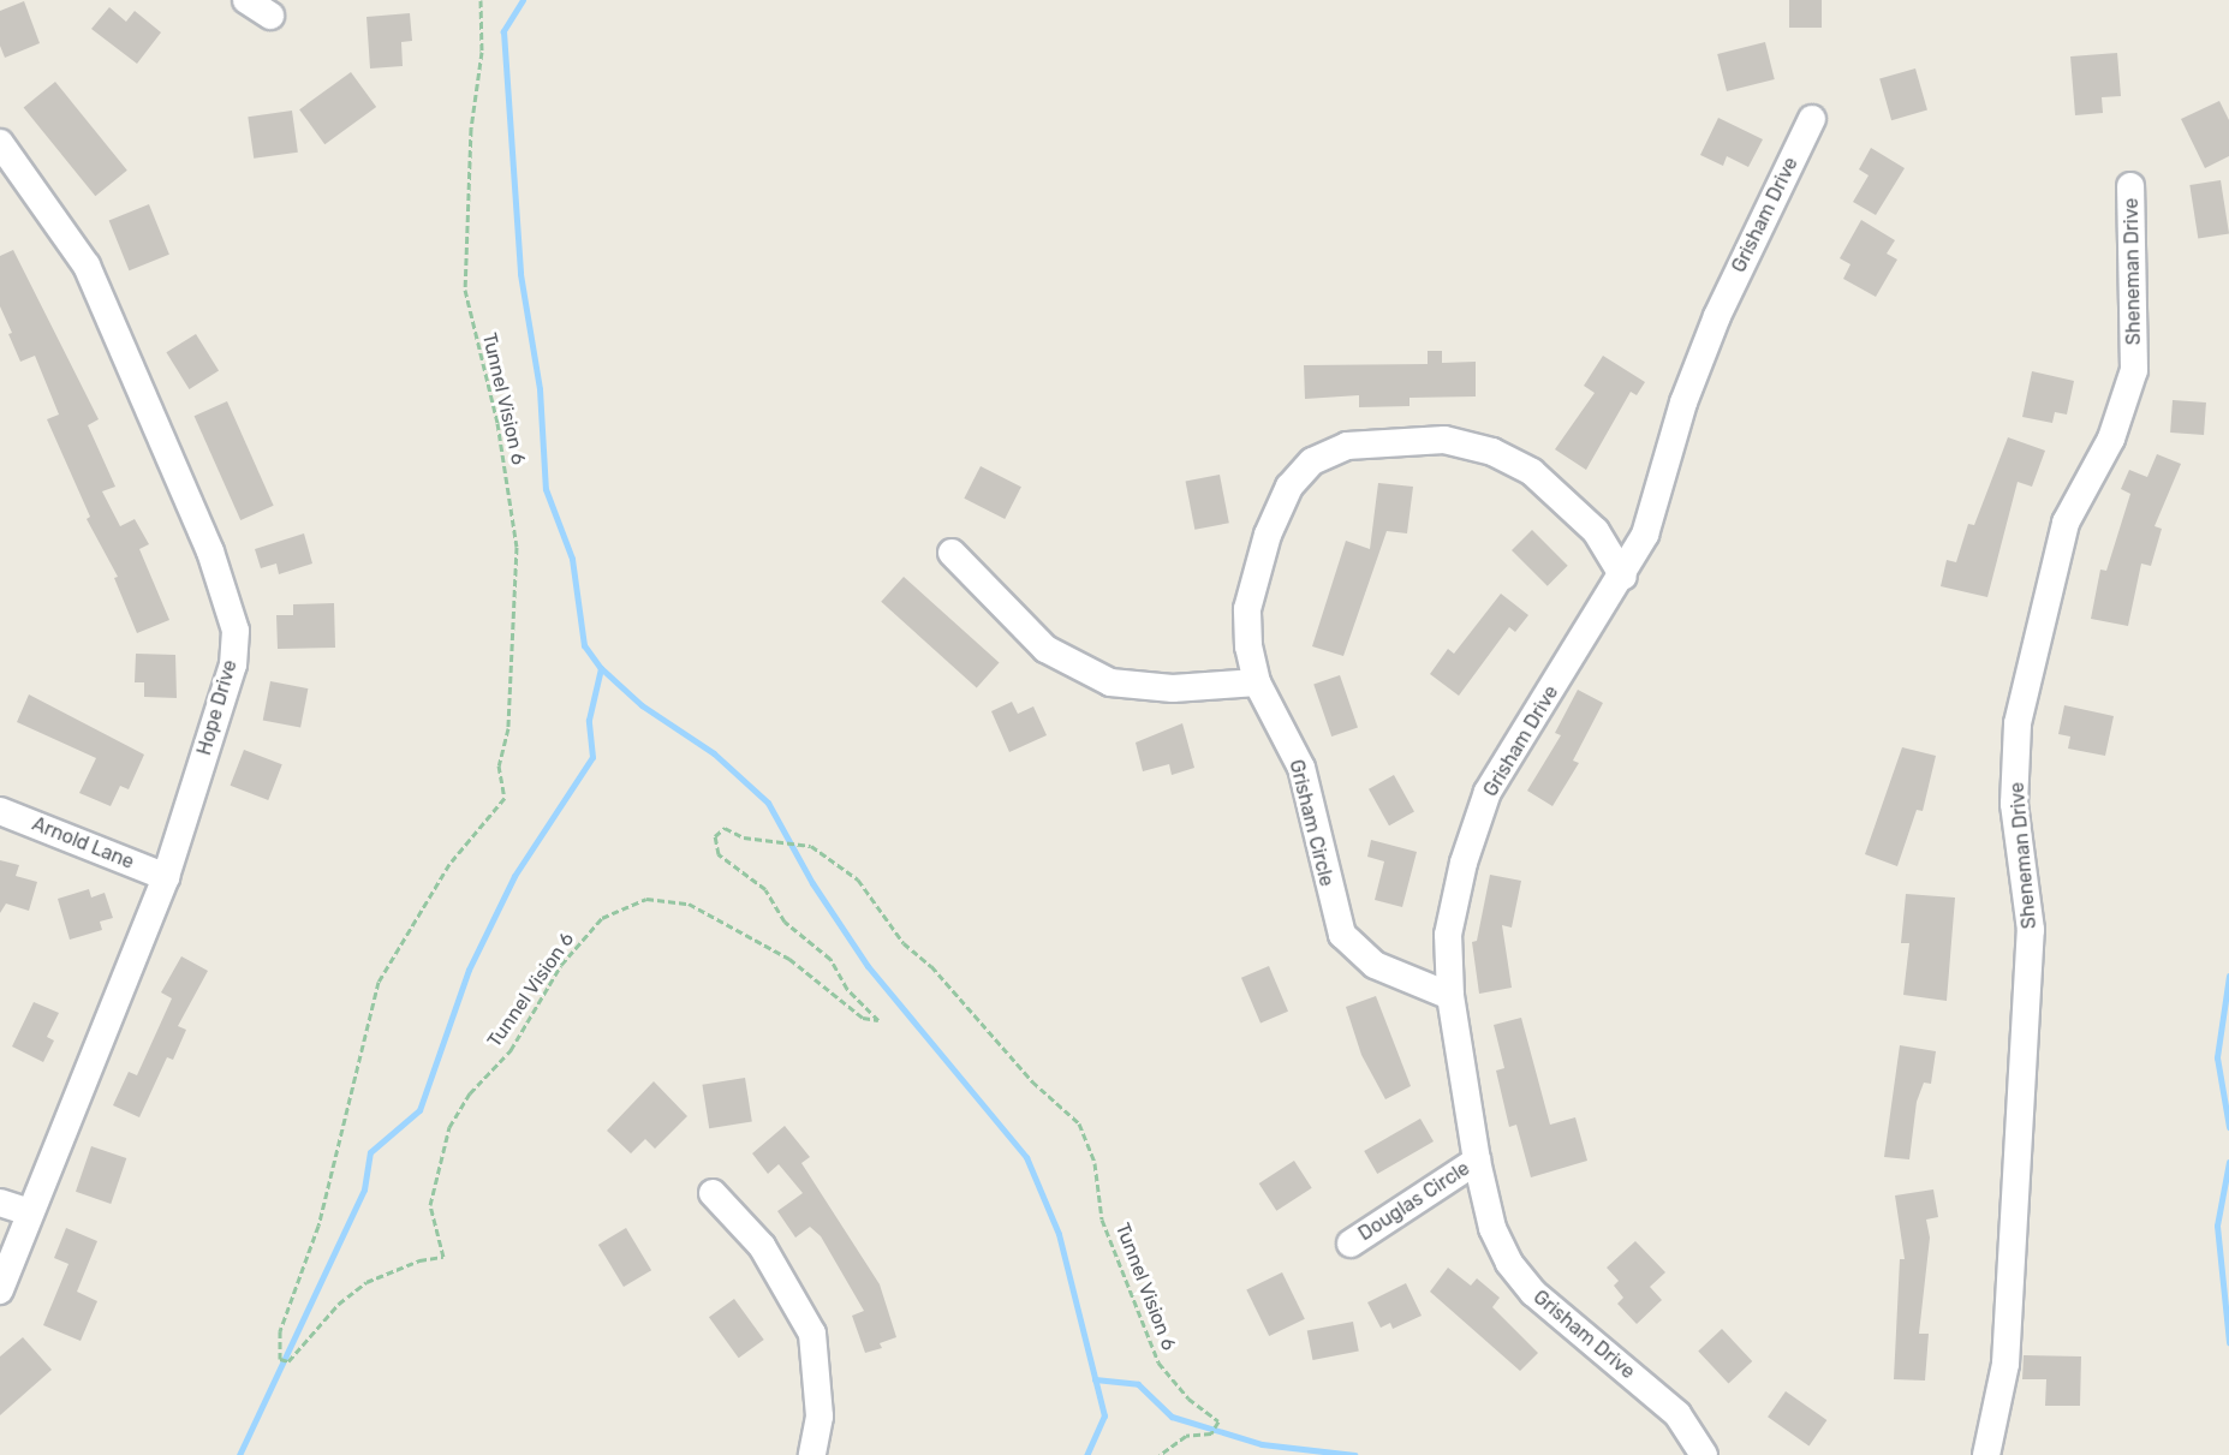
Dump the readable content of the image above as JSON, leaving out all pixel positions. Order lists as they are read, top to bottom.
{
  "streets": {
    "street": [
      "Grisham Drive",
      "Sheneman Drive",
      "Hope Drive",
      "Grisham Circle",
      "Arnold Lane",
      "Douglas Circle"
    ],
    "path": ["Tunnel Vision 6"]
  },
  "crossings": [
    ["Grisham Drive", "Grisham Circle"],
    ["Grisham Drive", "Douglas Circle"],
    ["Hope Drive", "Arnold Lane"]
  ]
}
